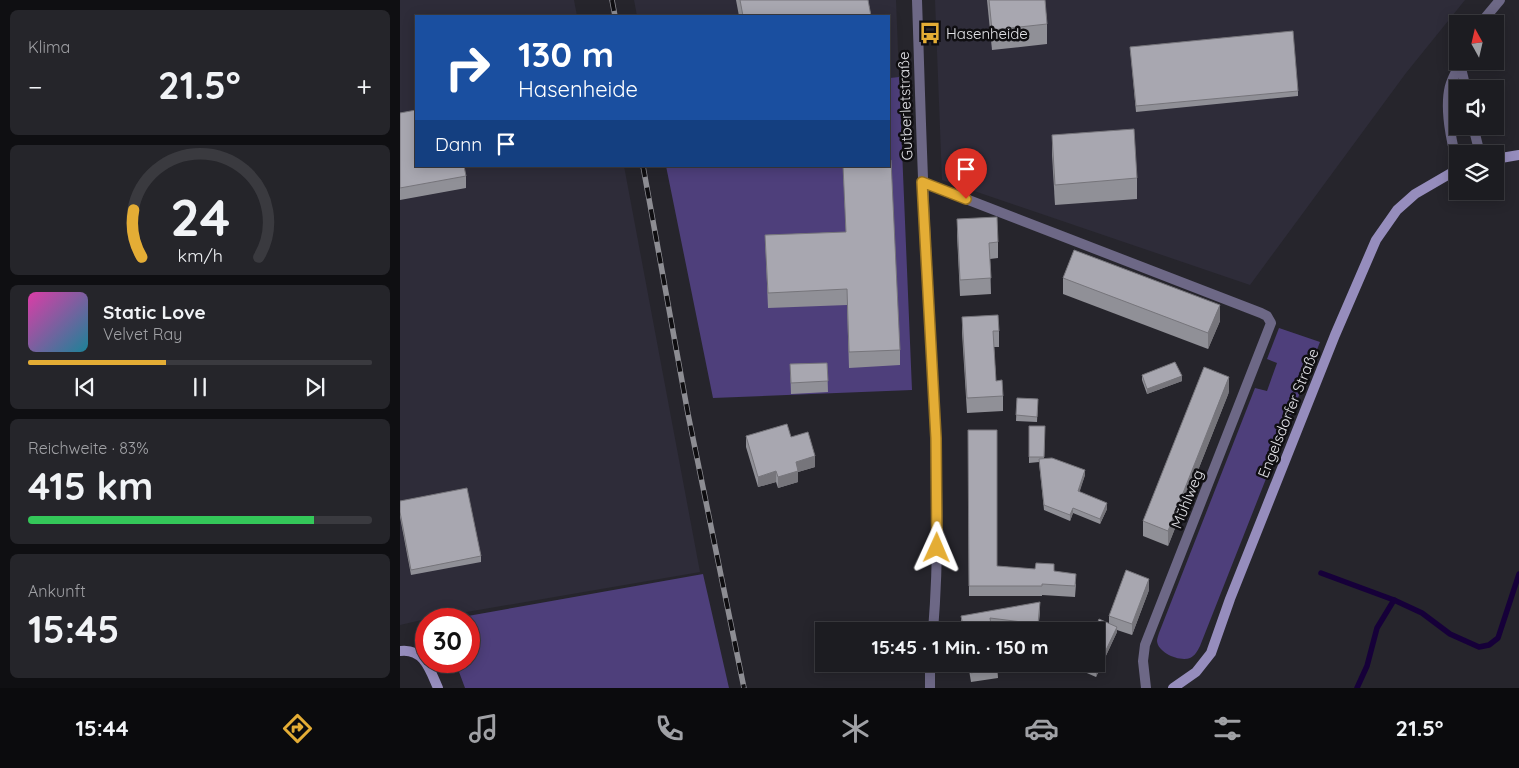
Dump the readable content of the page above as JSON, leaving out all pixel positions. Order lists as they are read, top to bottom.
{
  "streets": {
    "main road": ["Engelsdorfer Straße"],
    "street": ["Gutberletstraße", "Mühlweg"]
  },
  "crossings": [
    ["Gutberletstraße", "Mühlweg"]
  ],
  "places": {
    "bus stop": ["Hasenheide"]
  },
  "north": "top",
  "page": {
    "tile": [
      "Klima",
      ["Reichweite · 83%", "415 km"],
      ["Ankunft", "15:45"]
    ],
    "turn": ["130 m", "Hasenheide"],
    "heat": ["−", "21.5°", "+"],
    "then": "Dann",
    "song": ["Static Love", "Velvet Ray"],
    "limit": "30",
    "trip": "15:45 · 1 Min. · 150 m",
    "tabs": ["15:44", "21.5°"],
    "gauge": ["24", "km/h"]
  }
}
